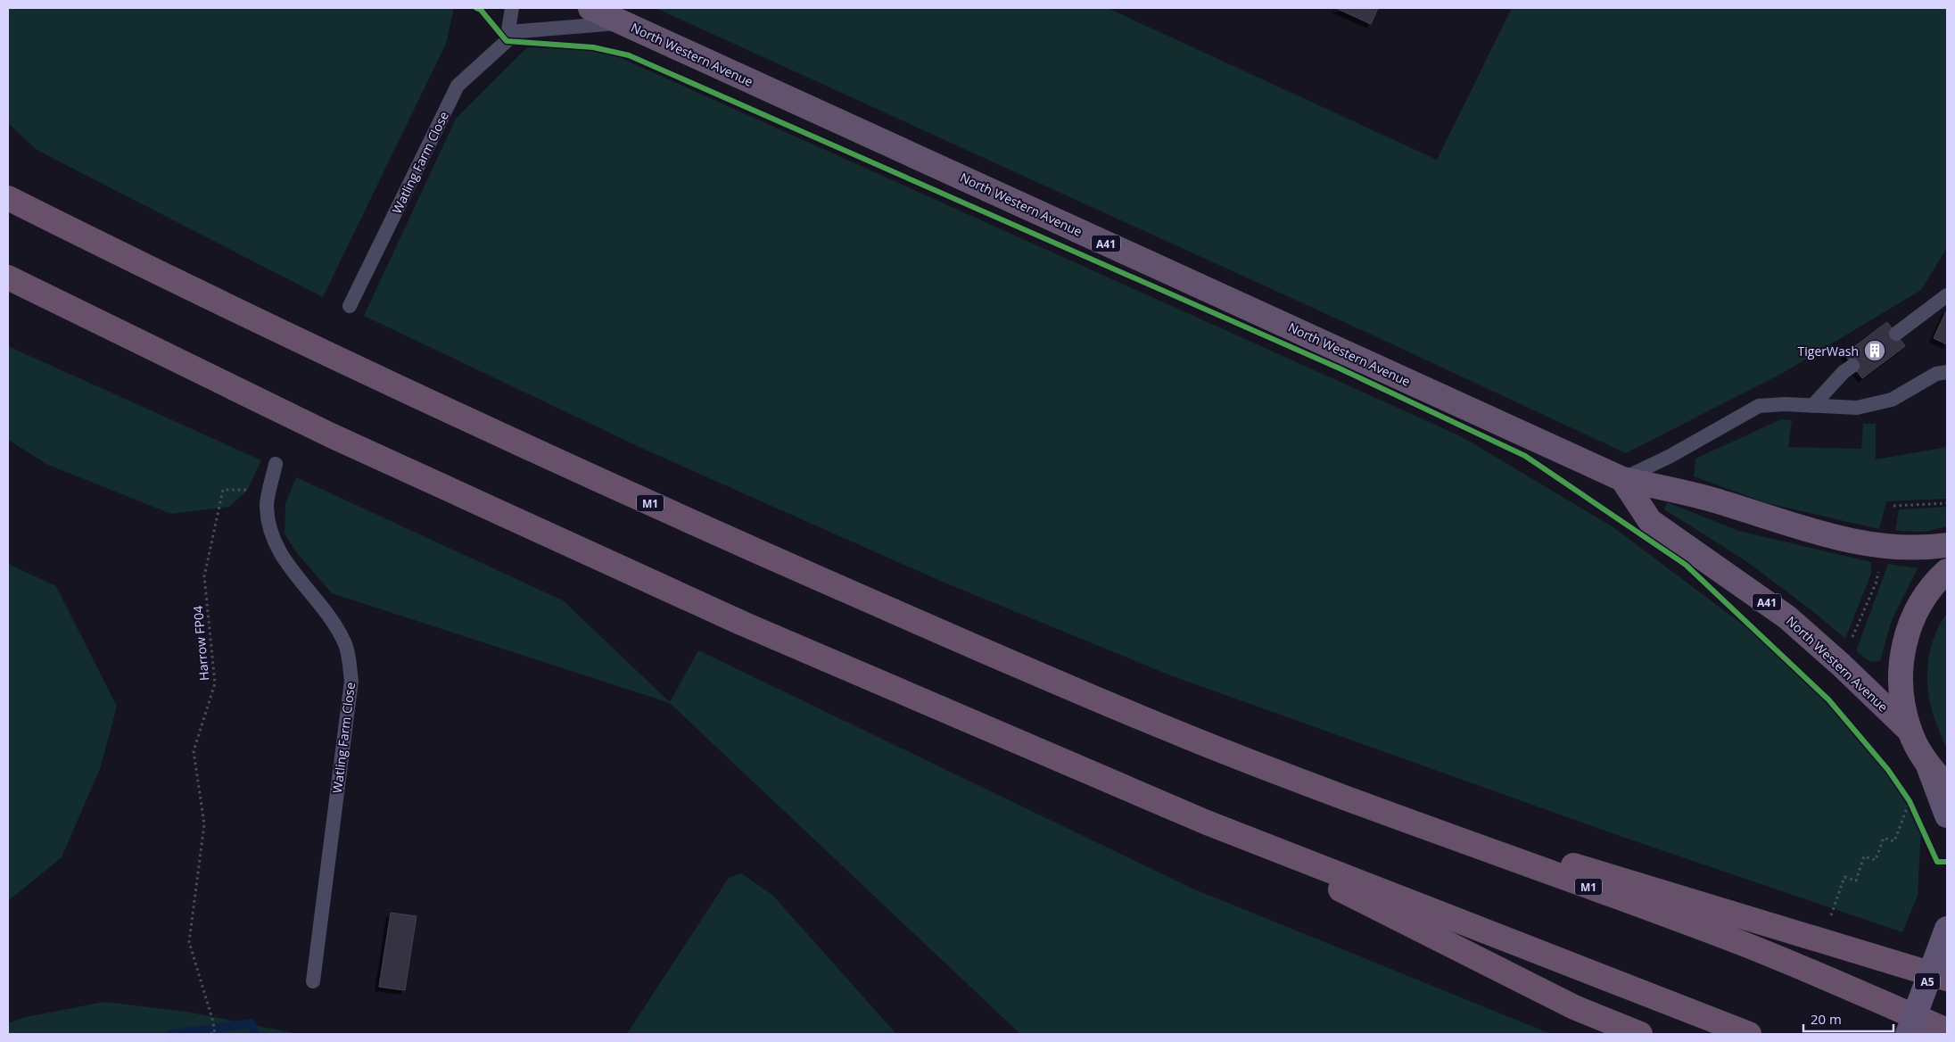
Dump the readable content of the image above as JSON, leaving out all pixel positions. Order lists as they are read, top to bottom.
{
  "streets": {
    "highway": ["North Western Avenue", "A41", "M1"],
    "main road": ["A5"],
    "lane": ["Watling Farm Close"],
    "path": ["Harrow FP04"]
  },
  "places": {
    "building": ["TigerWash"]
  },
  "scale_bar": "20 m"
}
